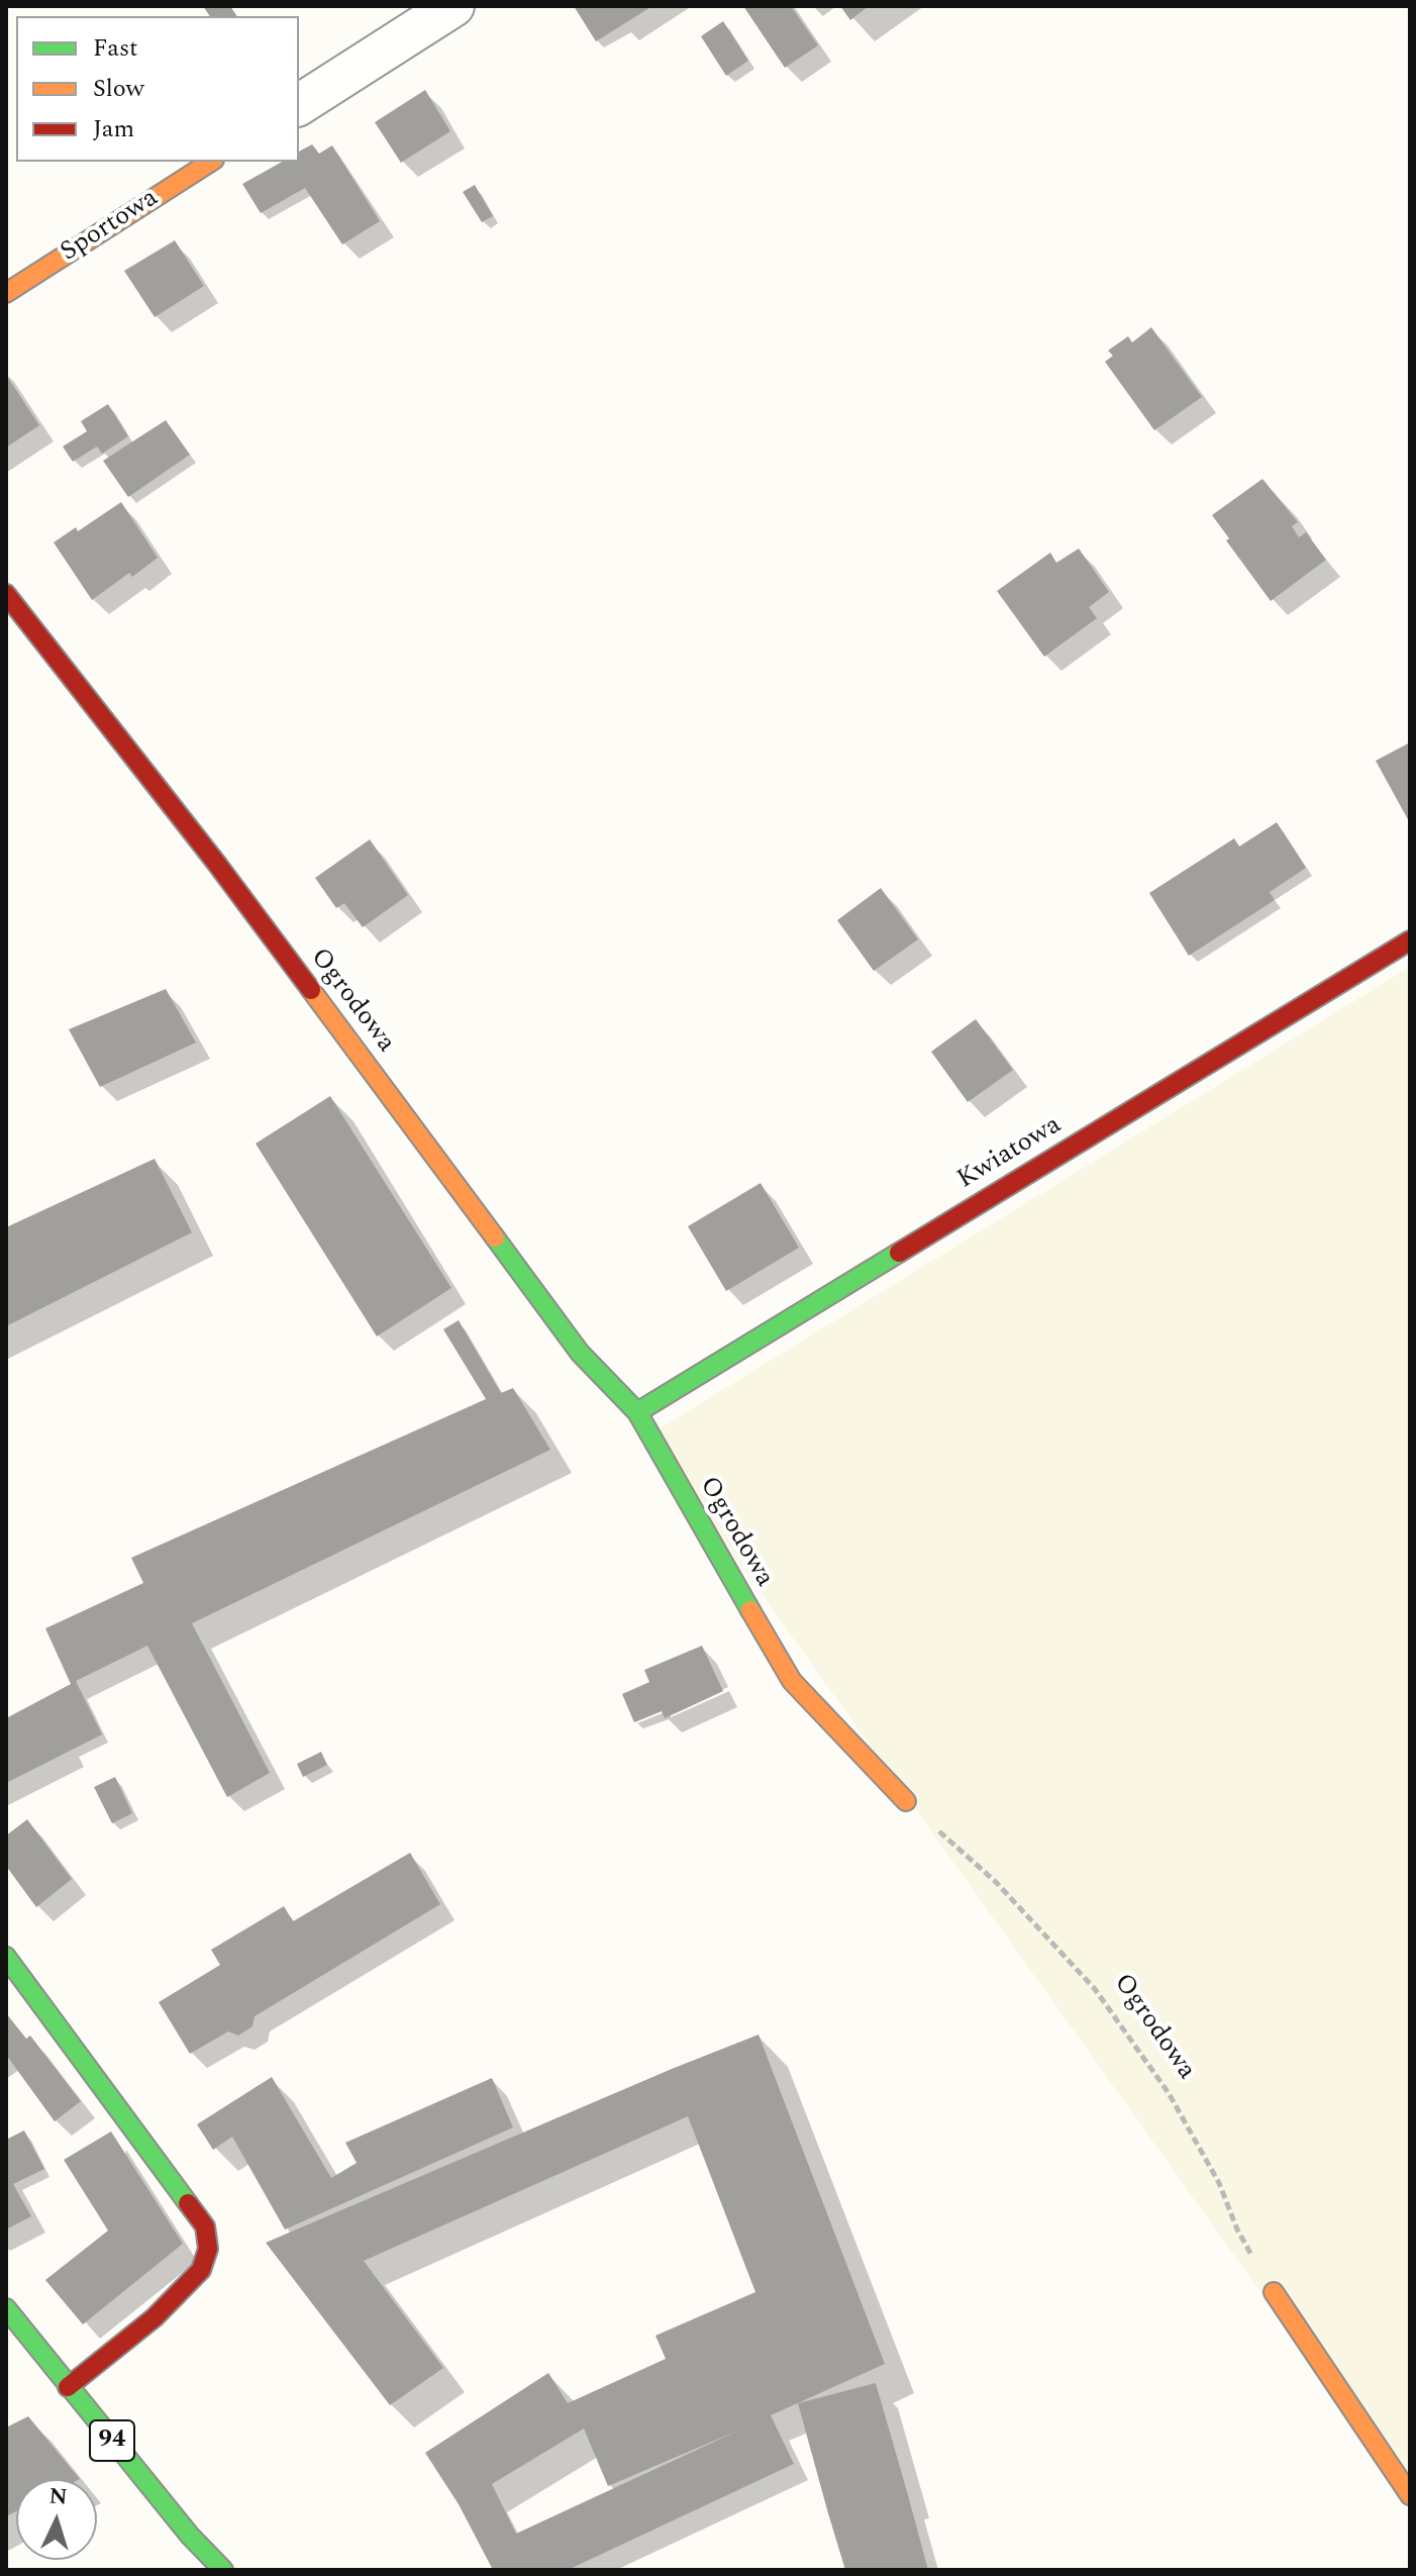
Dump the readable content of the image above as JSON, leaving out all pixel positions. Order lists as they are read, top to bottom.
{
  "streets": {
    "street": [
      "Sportowa",
      "Ogrodowa",
      "Kwiatowa",
      "94"
    ]
  },
  "crossings": [
    ["Ogrodowa", "Kwiatowa"]
  ],
  "legend": ["Fast", "Slow", "Jam"],
  "north": "top"
}
